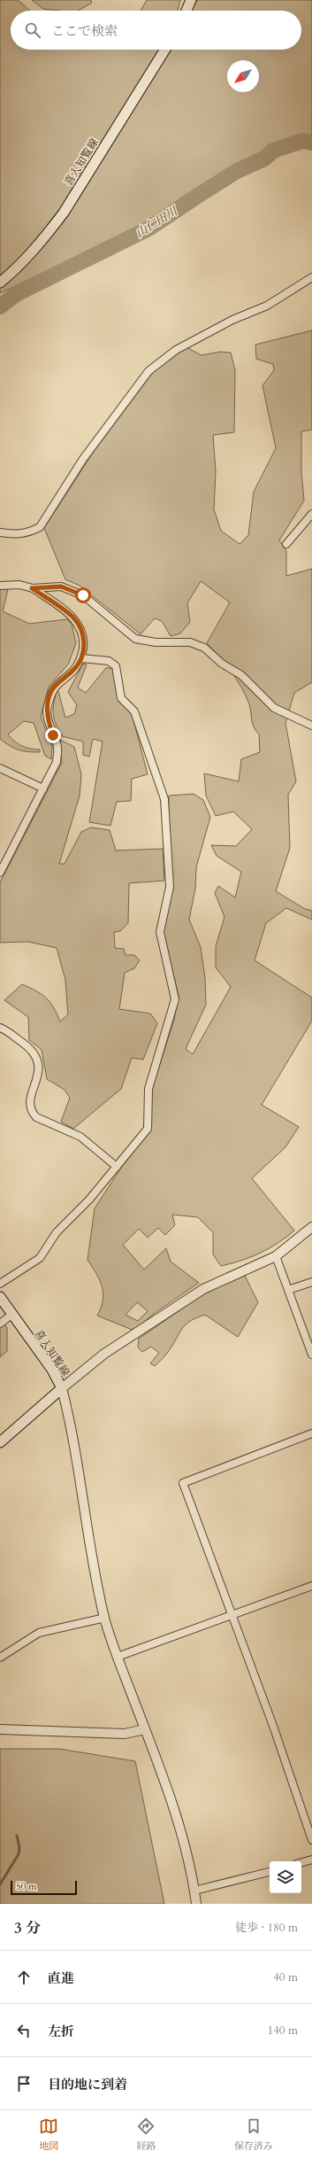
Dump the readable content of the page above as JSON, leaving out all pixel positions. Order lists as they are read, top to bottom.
{
  "streets": {
    "main road": ["喜入知覧線"]
  },
  "water": ["山仁田川"],
  "scale_bar": "50 m",
  "north": "bottom left",
  "page": {
    "search": "ここで検索",
    "scale": "50 m",
    "heading": ["3 分", "徒歩 · 180 m"],
    "list": [
      ["直進", "40 m"],
      ["左折", "140 m"],
      "目的地に到着"
    ],
    "nav": ["地図", "経路", "保存済み"]
  }
}
